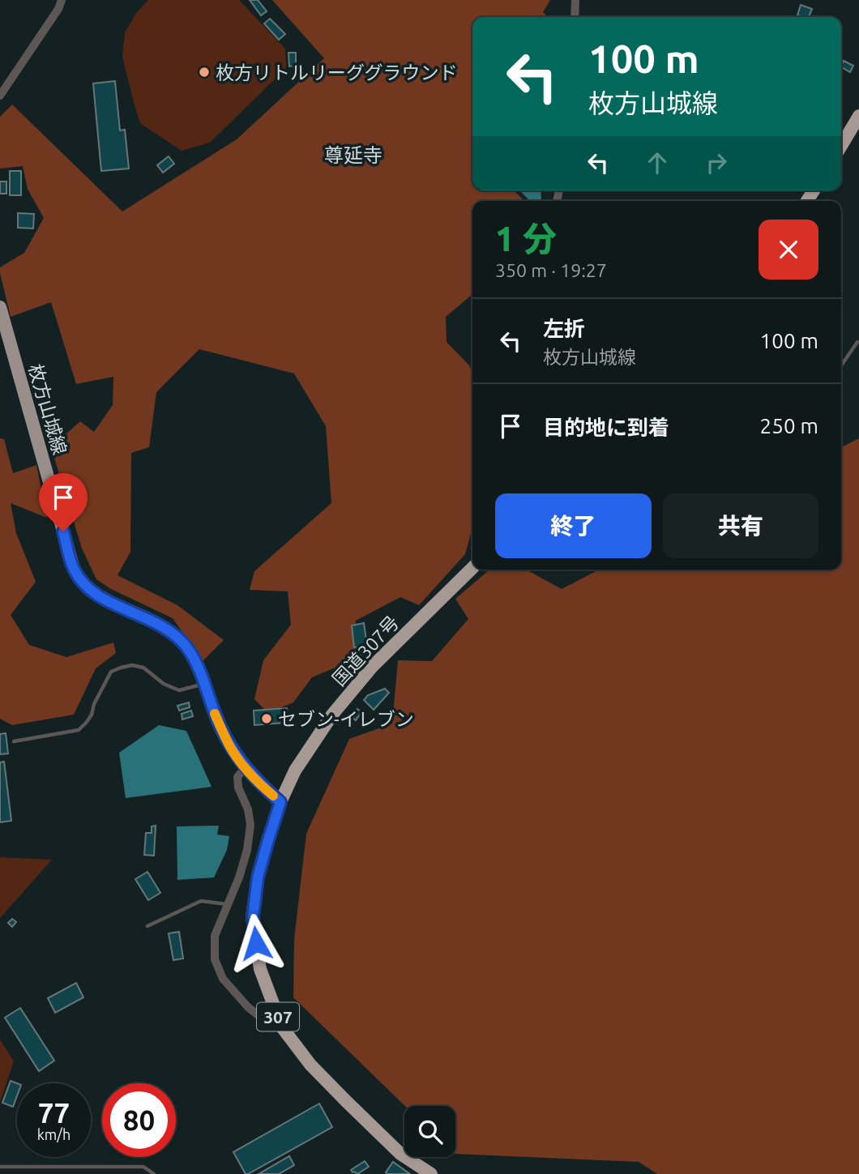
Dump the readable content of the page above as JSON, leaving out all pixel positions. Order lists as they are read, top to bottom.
{
  "streets": {
    "highway": ["国道307号", "307"],
    "main road": ["枚方山城線"]
  },
  "crossings": [
    ["枚方山城線", "国道307号"]
  ],
  "districts": ["尊延寺"],
  "places": ["枚方リトルリーググラウンド", "セブン-イレブン"],
  "page": {
    "turn": ["100 m", "枚方山城線"],
    "heading": ["1 分", "350 m · 19:27"],
    "list": [
      {
        "name": "左折",
        "note": "枚方山城線",
        "value": "100 m"
      },
      {
        "name": "目的地に到着",
        "value": "250 m"
      }
    ],
    "buttons": ["終了", "共有"],
    "speed": "77 km/h",
    "limit": "80"
  }
}
